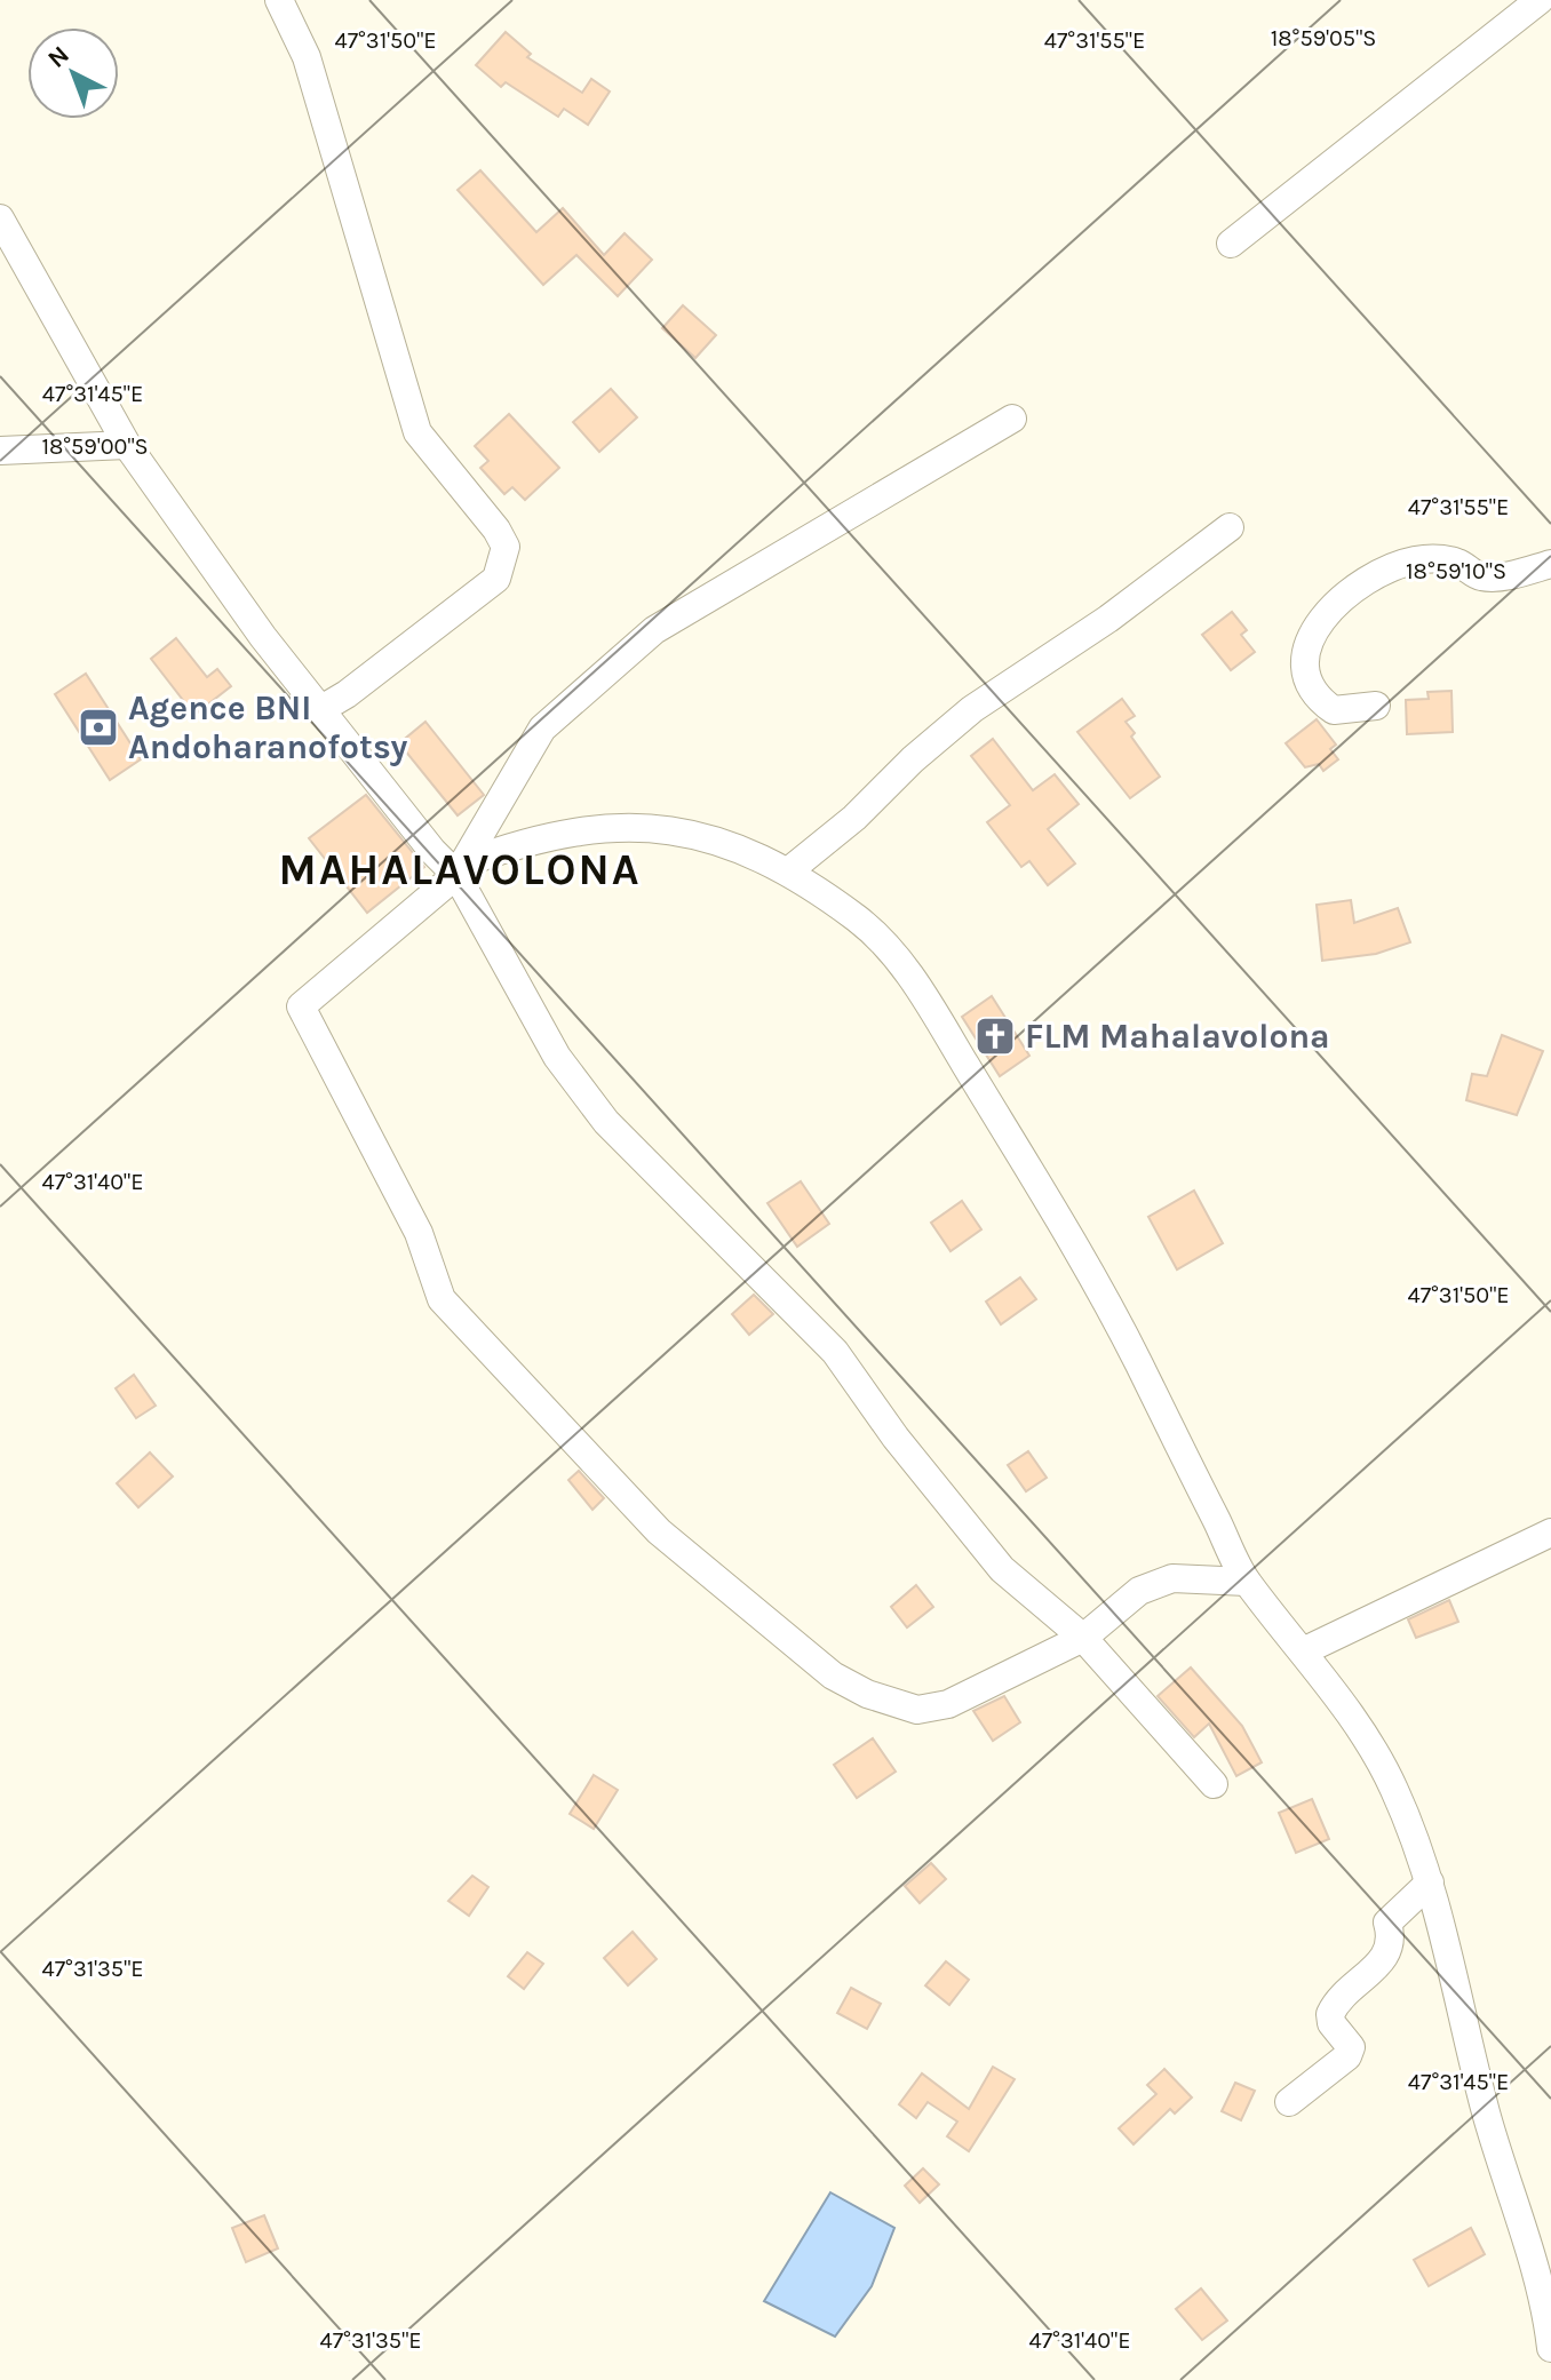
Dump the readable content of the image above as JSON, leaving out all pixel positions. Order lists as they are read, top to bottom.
{
  "districts": ["MAHALAVOLONA"],
  "places": {
    "bank": ["Agence BNI Andoharanofotsy"],
    "church": ["FLM Mahalavolona"]
  },
  "north": "top left",
  "coordinates": [
    "18°59'05\"S",
    "47°31'55\"E",
    "47°31'50\"E",
    "47°31'45\"E",
    "18°59'00\"S",
    "18°59'10\"S",
    "47°31'40\"E",
    "47°31'35\"E"
  ]
}
